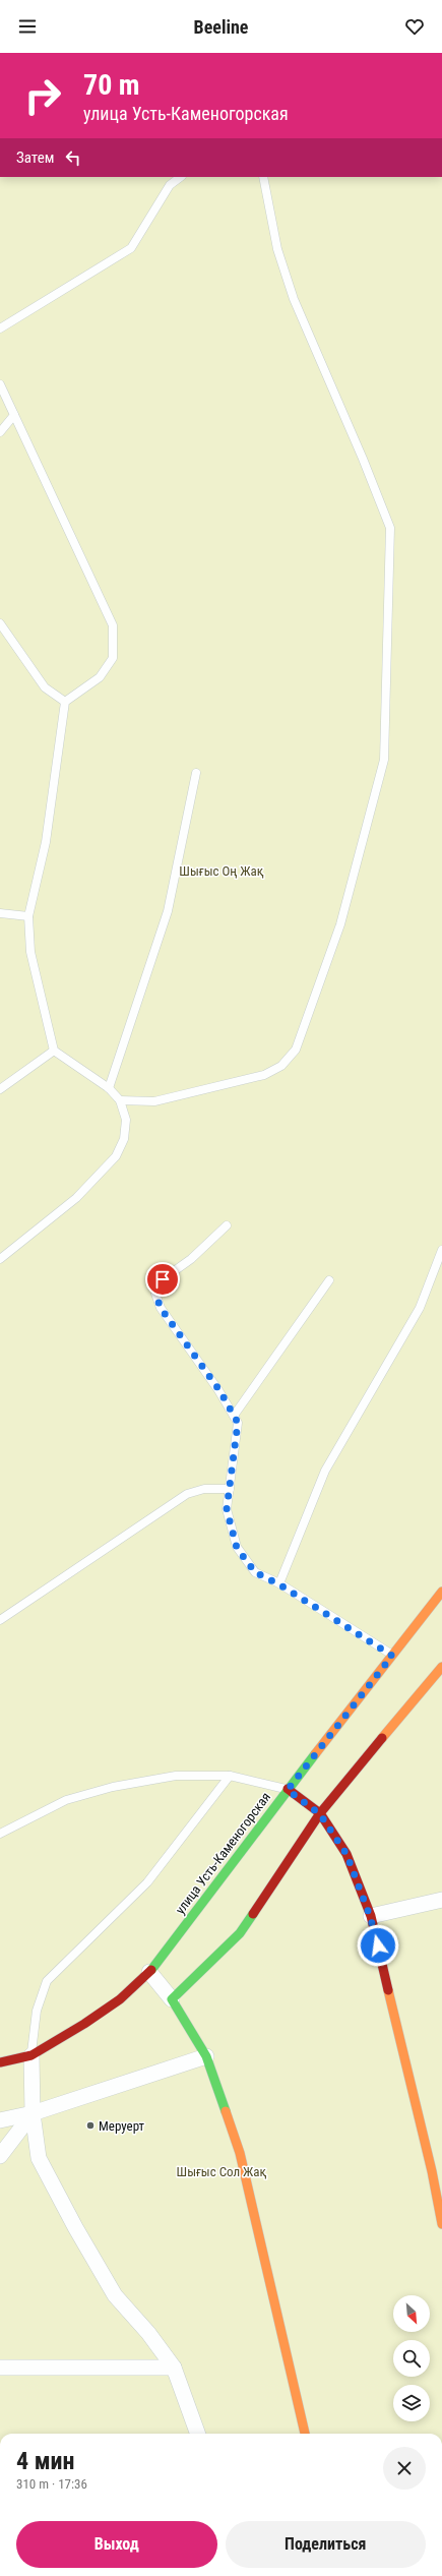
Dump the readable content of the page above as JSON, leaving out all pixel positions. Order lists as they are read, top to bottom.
{
  "streets": {
    "street": ["улица Усть-Каменогорская"]
  },
  "parks": ["Шығыс Оң Жақ", "Шығыс Сол Жақ"],
  "places": ["Меруерт"],
  "north": "bottom right",
  "page": {
    "header": "Beeline",
    "turn": ["70 m", "улица Усть-Каменогорская"],
    "then": "Затем",
    "heading": ["4 мин", "310 m · 17:36"],
    "buttons": ["Выход", "Поделиться"]
  }
}
